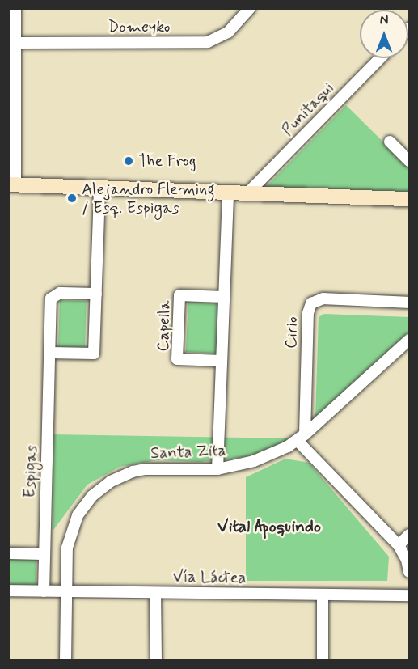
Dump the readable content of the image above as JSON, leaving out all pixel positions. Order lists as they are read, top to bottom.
{
  "streets": {
    "street": [
      "Domeyko",
      "Punitaqui",
      "Capella",
      "Cirio",
      "Santa Zita",
      "Espigas",
      "Vía Láctea"
    ]
  },
  "crossings": [
    ["Cirio", "Santa Zita"],
    ["Santa Zita", "Vía Láctea"],
    ["Espigas", "Vía Láctea"]
  ],
  "districts": ["Vital Apoquindo"],
  "places": ["The Frog", "Alejandro Fleming / Esq. Espigas"],
  "north": "top"
}
